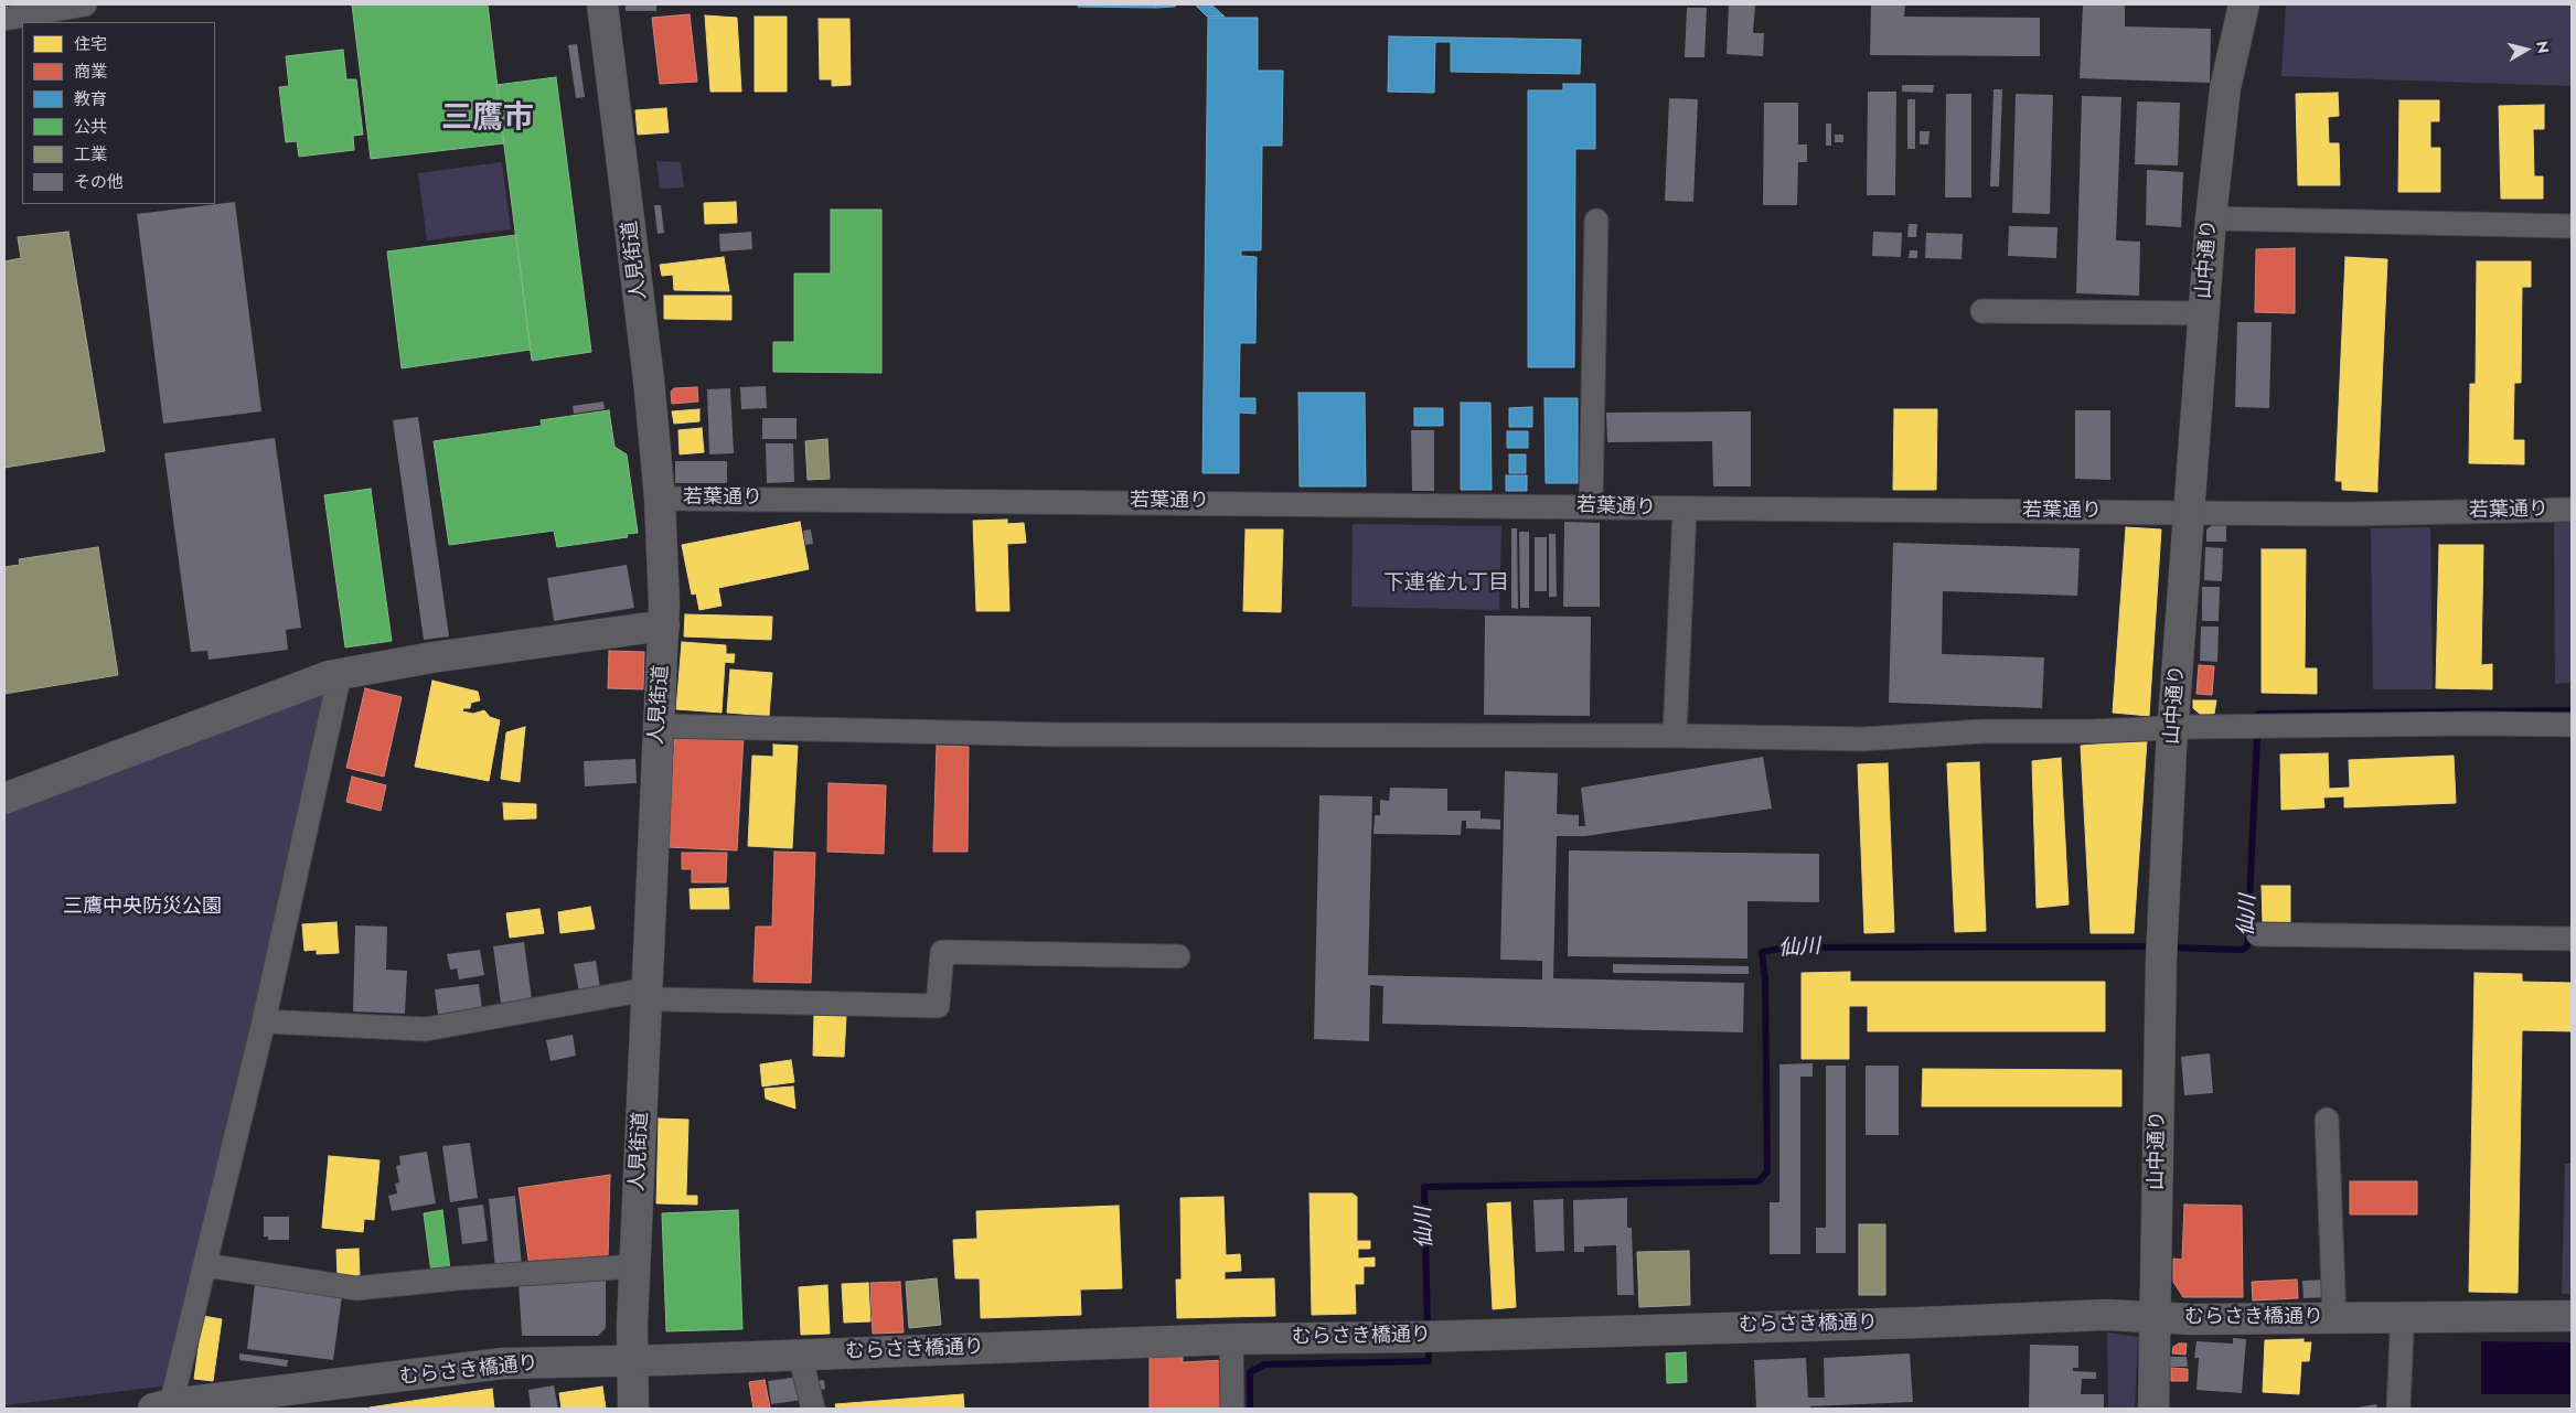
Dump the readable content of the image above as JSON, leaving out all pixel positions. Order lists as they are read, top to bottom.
{
  "streets": {
    "street": [
      "山中通り",
      "人見街道",
      "若葉通り",
      "むらさき橋通り"
    ]
  },
  "crossings": [
    ["山中通り", "若葉通り"],
    ["山中通り", "むらさき橋通り"],
    ["人見街道", "若葉通り"],
    ["人見街道", "むらさき橋通り"]
  ],
  "districts": ["三鷹市", "下連雀九丁目"],
  "water": ["仙川"],
  "parks": ["三鷹中央防災公園"],
  "legend": [
    "住宅",
    "商業",
    "教育",
    "公共",
    "工業",
    "その他"
  ],
  "north": "right"
}
